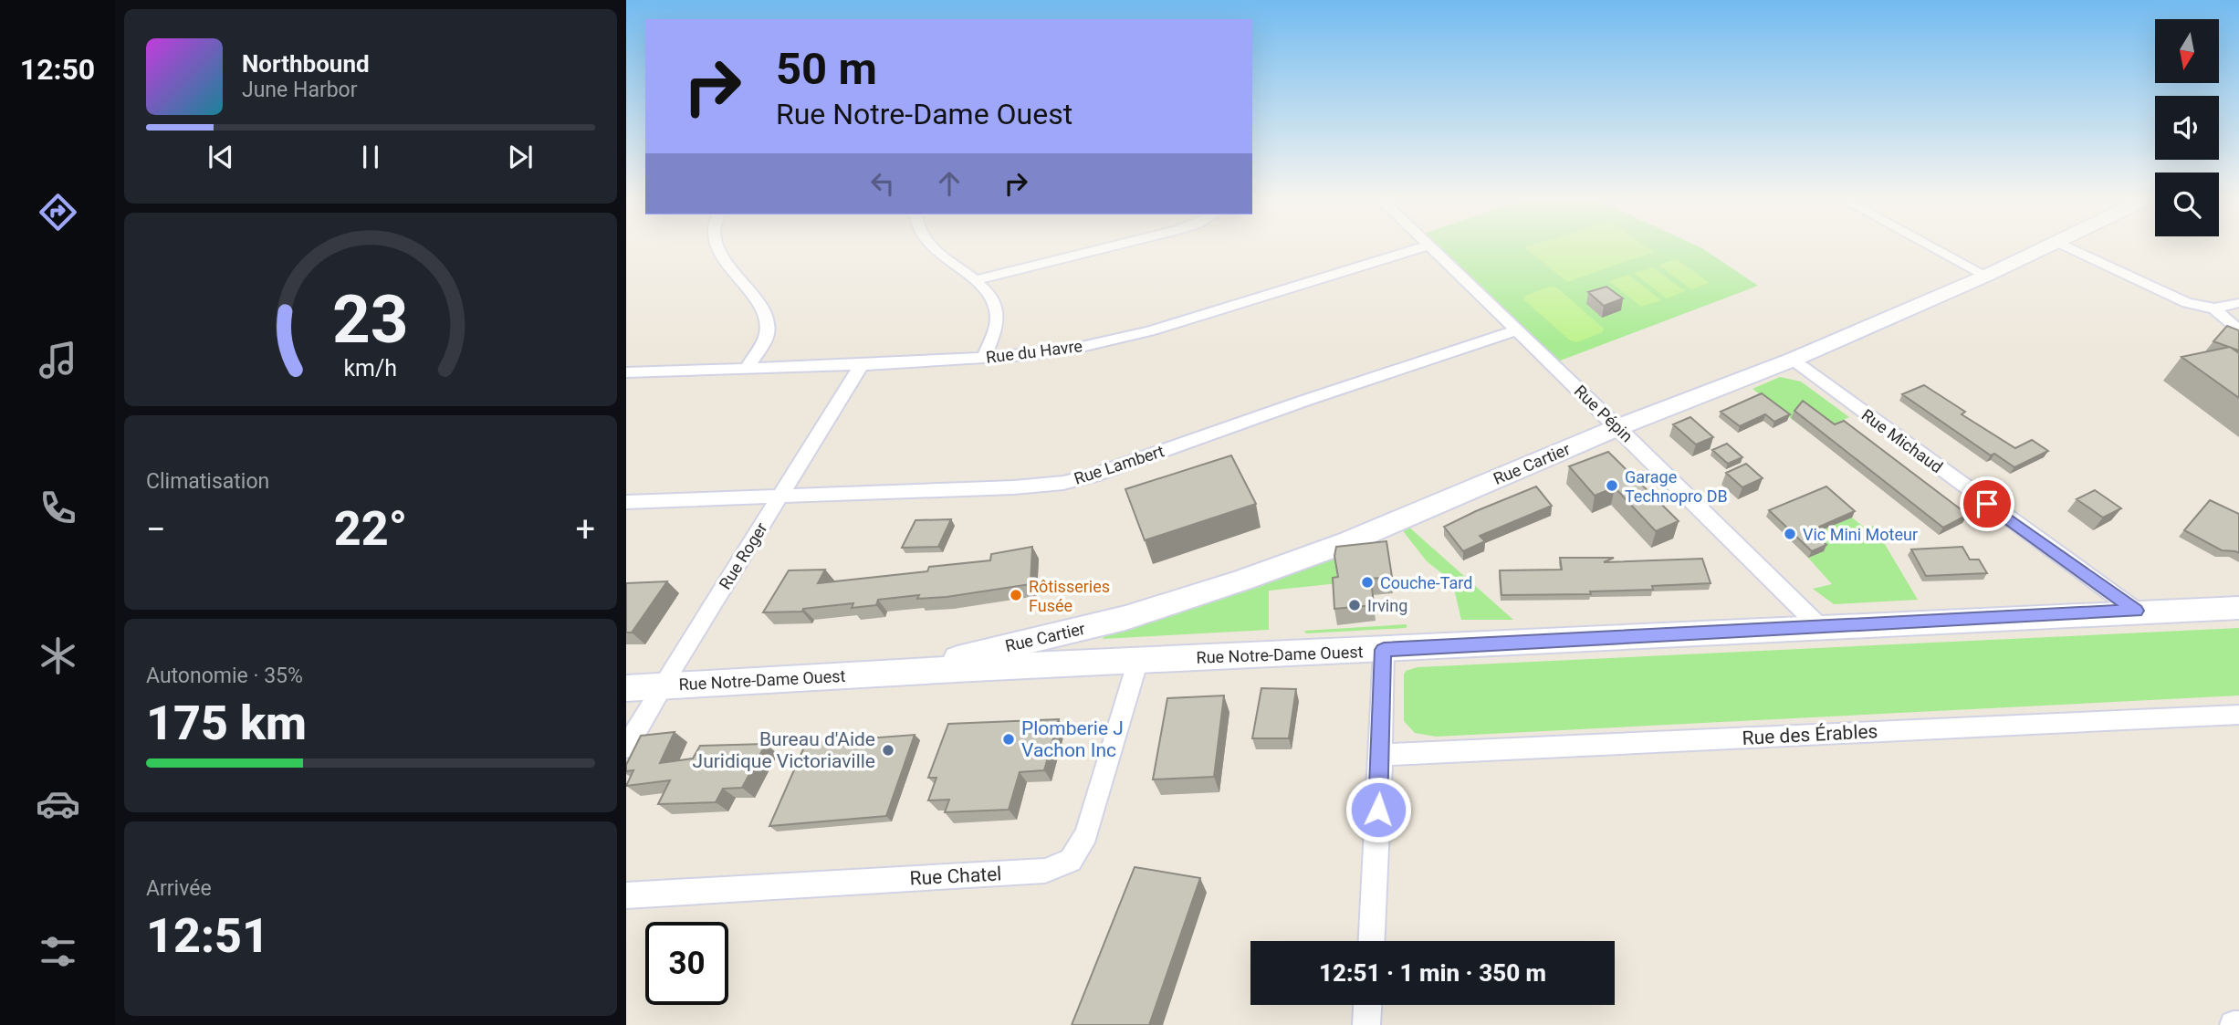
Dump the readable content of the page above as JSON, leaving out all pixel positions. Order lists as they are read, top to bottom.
{
  "streets": {
    "street": [
      "Rue du Havre",
      "Rue Pépin",
      "Rue Michaud",
      "Rue Cartier",
      "Rue Lambert",
      "Rue Roger",
      "Rue Notre-Dame Ouest",
      "Rue des Érables",
      "Rue Chatel"
    ]
  },
  "crossings": [
    ["Rue du Havre", "Rue Roger"],
    ["Rue Pépin", "Rue Cartier"],
    ["Rue Pépin", "Rue Lambert"],
    ["Rue Pépin", "Rue Notre-Dame Ouest"],
    ["Rue Michaud", "Rue Cartier"],
    ["Rue Michaud", "Rue Notre-Dame Ouest"],
    ["Rue Cartier", "Rue Notre-Dame Ouest"],
    ["Rue Lambert", "Rue Roger"],
    ["Rue Roger", "Rue Notre-Dame Ouest"],
    ["Rue Notre-Dame Ouest", "Rue Chatel"]
  ],
  "places": [
    "Garage Technopro DB",
    "Vic Mini Moteur",
    "Couche-Tard",
    "Rôtisseries Fusée",
    "Irving",
    "Plomberie J Vachon Inc",
    "Bureau d'Aide Juridique Victoriaville"
  ],
  "north": "bottom",
  "page": {
    "tabs": "12:50",
    "turn": ["50 m", "Rue Notre-Dame Ouest"],
    "song": ["Northbound", "June Harbor"],
    "tile": [
      "Climatisation",
      ["Autonomie · 35%", "175 km"],
      ["Arrivée", "12:51"]
    ],
    "heat": ["−", "22°", "+"],
    "limit": "30",
    "trip": "12:51 · 1 min · 350 m",
    "gauge": ["23", "km/h"]
  }
}
